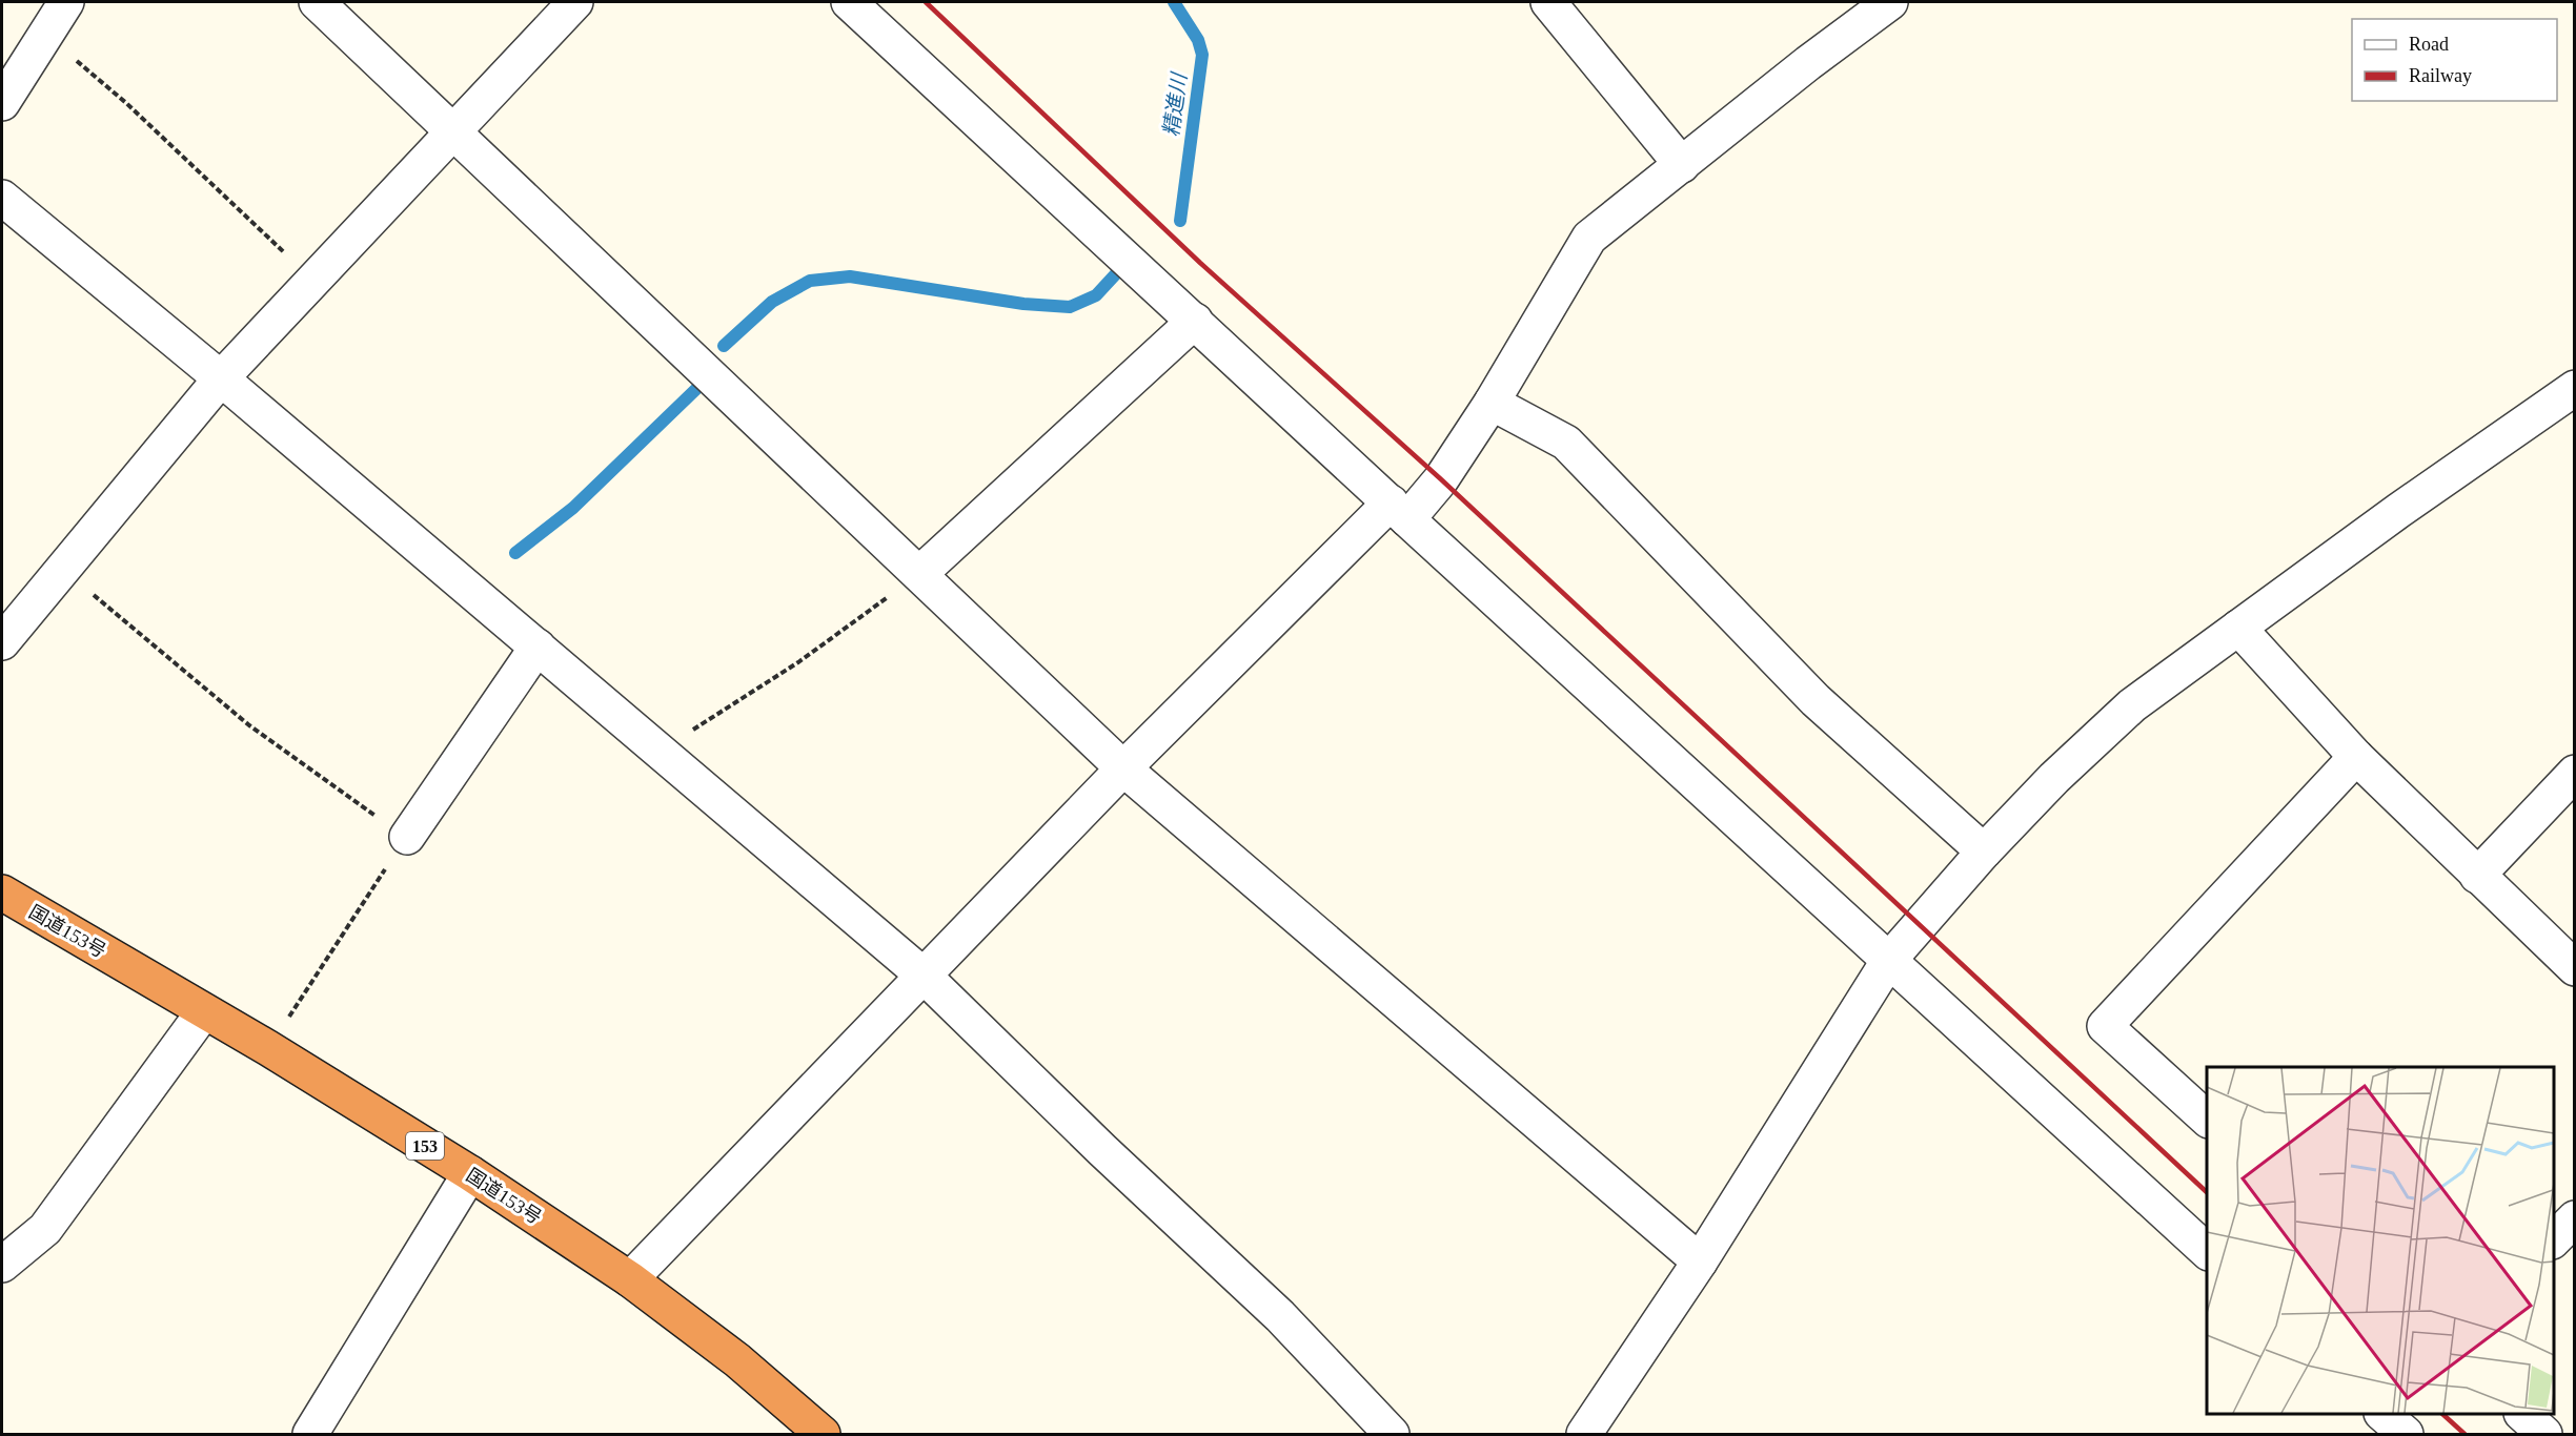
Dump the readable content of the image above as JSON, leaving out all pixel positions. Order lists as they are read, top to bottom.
{
  "streets": {
    "highway": ["国道153号", "153"]
  },
  "water": ["精進川"],
  "legend": ["Road", "Railway"]
}
